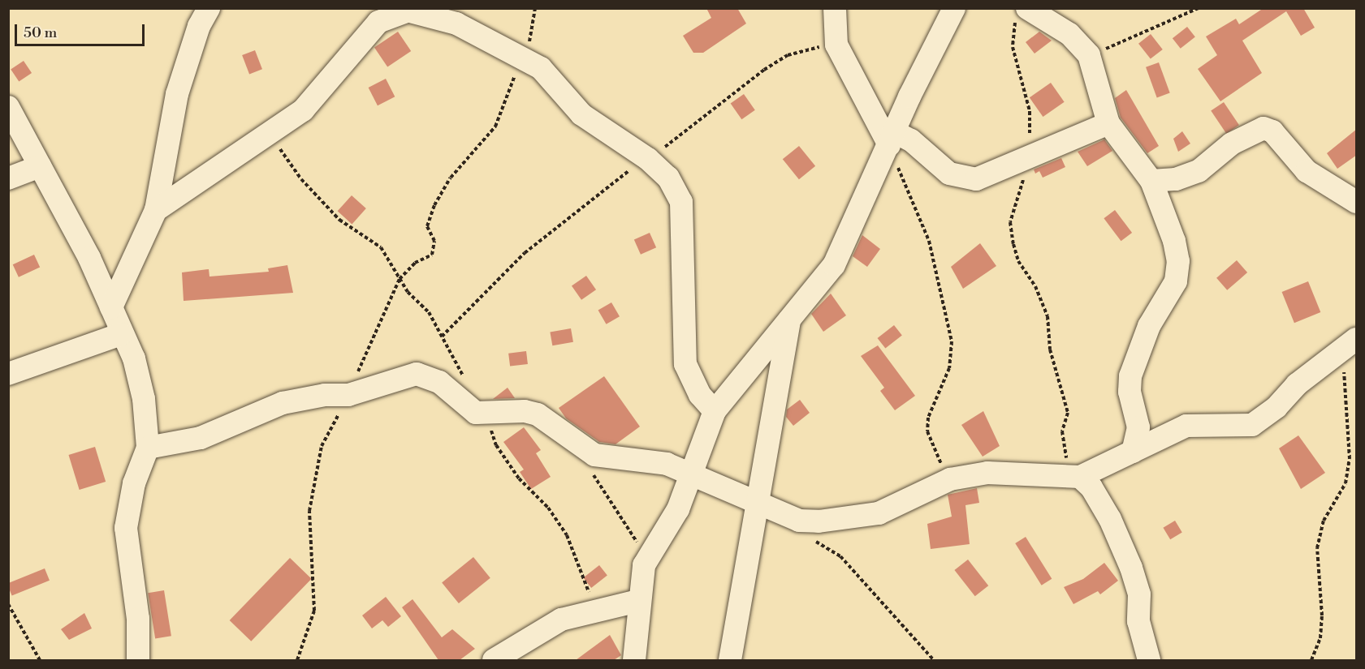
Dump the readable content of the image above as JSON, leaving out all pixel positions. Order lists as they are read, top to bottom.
{
  "scale_bar": "50 m"
}
